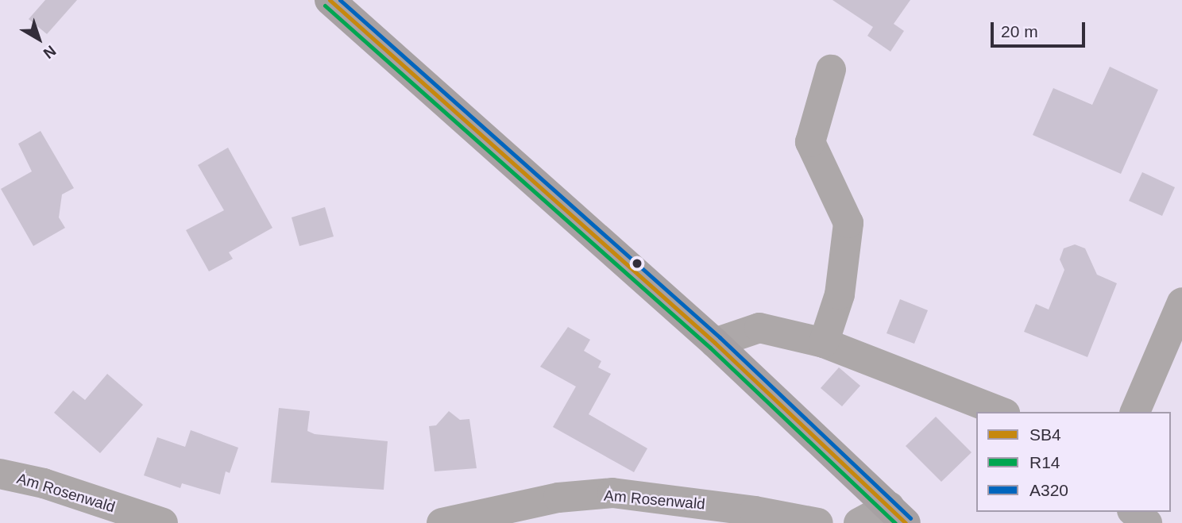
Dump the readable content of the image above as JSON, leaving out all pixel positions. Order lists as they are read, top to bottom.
{
  "streets": {
    "street": ["Am Rosenwald"]
  },
  "lines": ["transit line SB4", "transit line A320", "transit line R14"],
  "legend": ["SB4", "R14", "A320"],
  "scale_bar": "20 m",
  "north": "bottom right"
}
